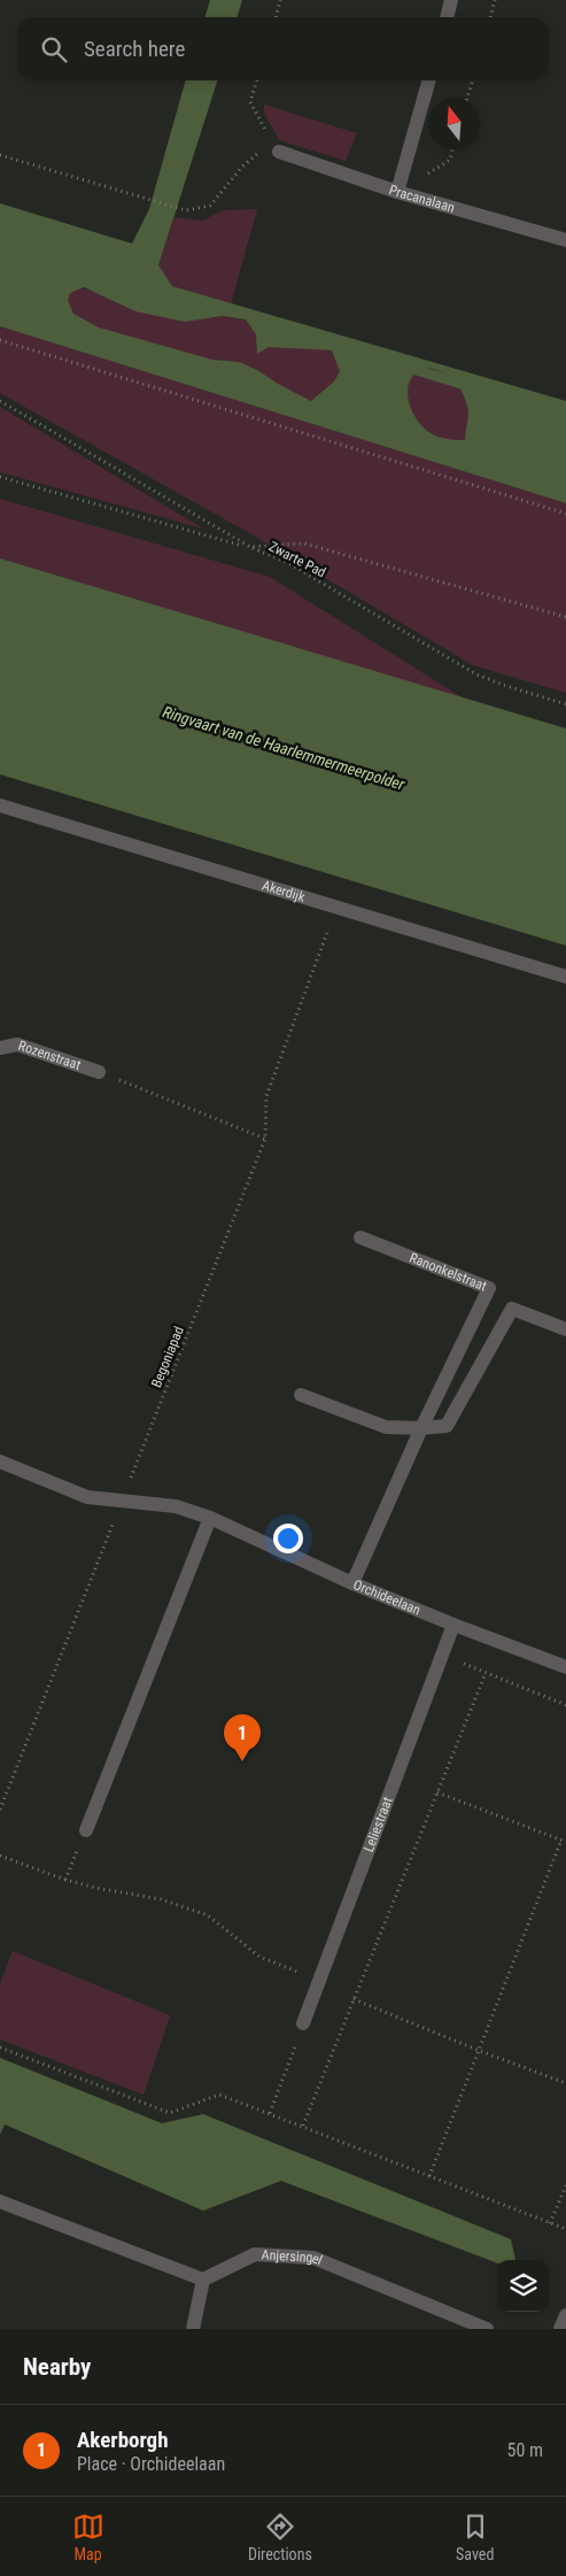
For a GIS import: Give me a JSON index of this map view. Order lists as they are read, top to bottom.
{
  "streets": {
    "street": [
      "Pracanalaan",
      "Akerdijk",
      "Rozenstraat",
      "Ranonkelstraat",
      "Orchideelaan",
      "Leliestraat",
      "Anjersingel"
    ],
    "path": ["Zwarte Pad", "Begoniapad"]
  },
  "crossings": [
    ["Akerdijk", "Begoniapad"],
    ["Ranonkelstraat", "Orchideelaan"],
    ["Begoniapad", "Orchideelaan"],
    ["Orchideelaan", "Leliestraat"]
  ],
  "water": ["Ringvaart van de Haarlemmermeerpolder"],
  "north": "top",
  "page": {
    "search": "Search here",
    "pins": "1",
    "heading": "Nearby",
    "list": [
      {
        "mark": "1",
        "name": "Akerborgh",
        "note": "Place · Orchideelaan",
        "value": "50 m"
      }
    ],
    "nav": ["Map", "Directions", "Saved"]
  }
}
